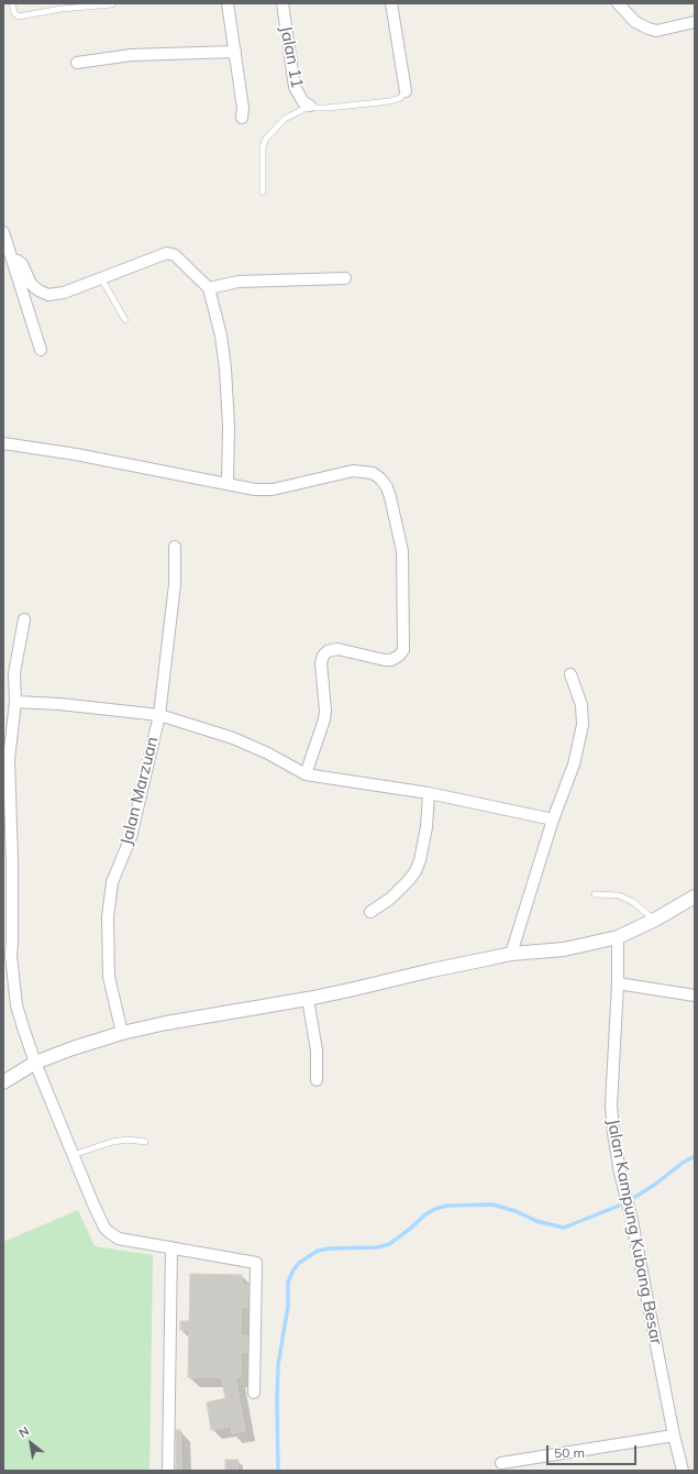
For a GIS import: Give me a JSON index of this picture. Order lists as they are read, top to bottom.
{
  "streets": {
    "street": ["Jalan 11", "Jalan Marzuan", "Jalan Kampung Kubang Besar"]
  },
  "scale_bar": "50 m",
  "north": "top left"
}
